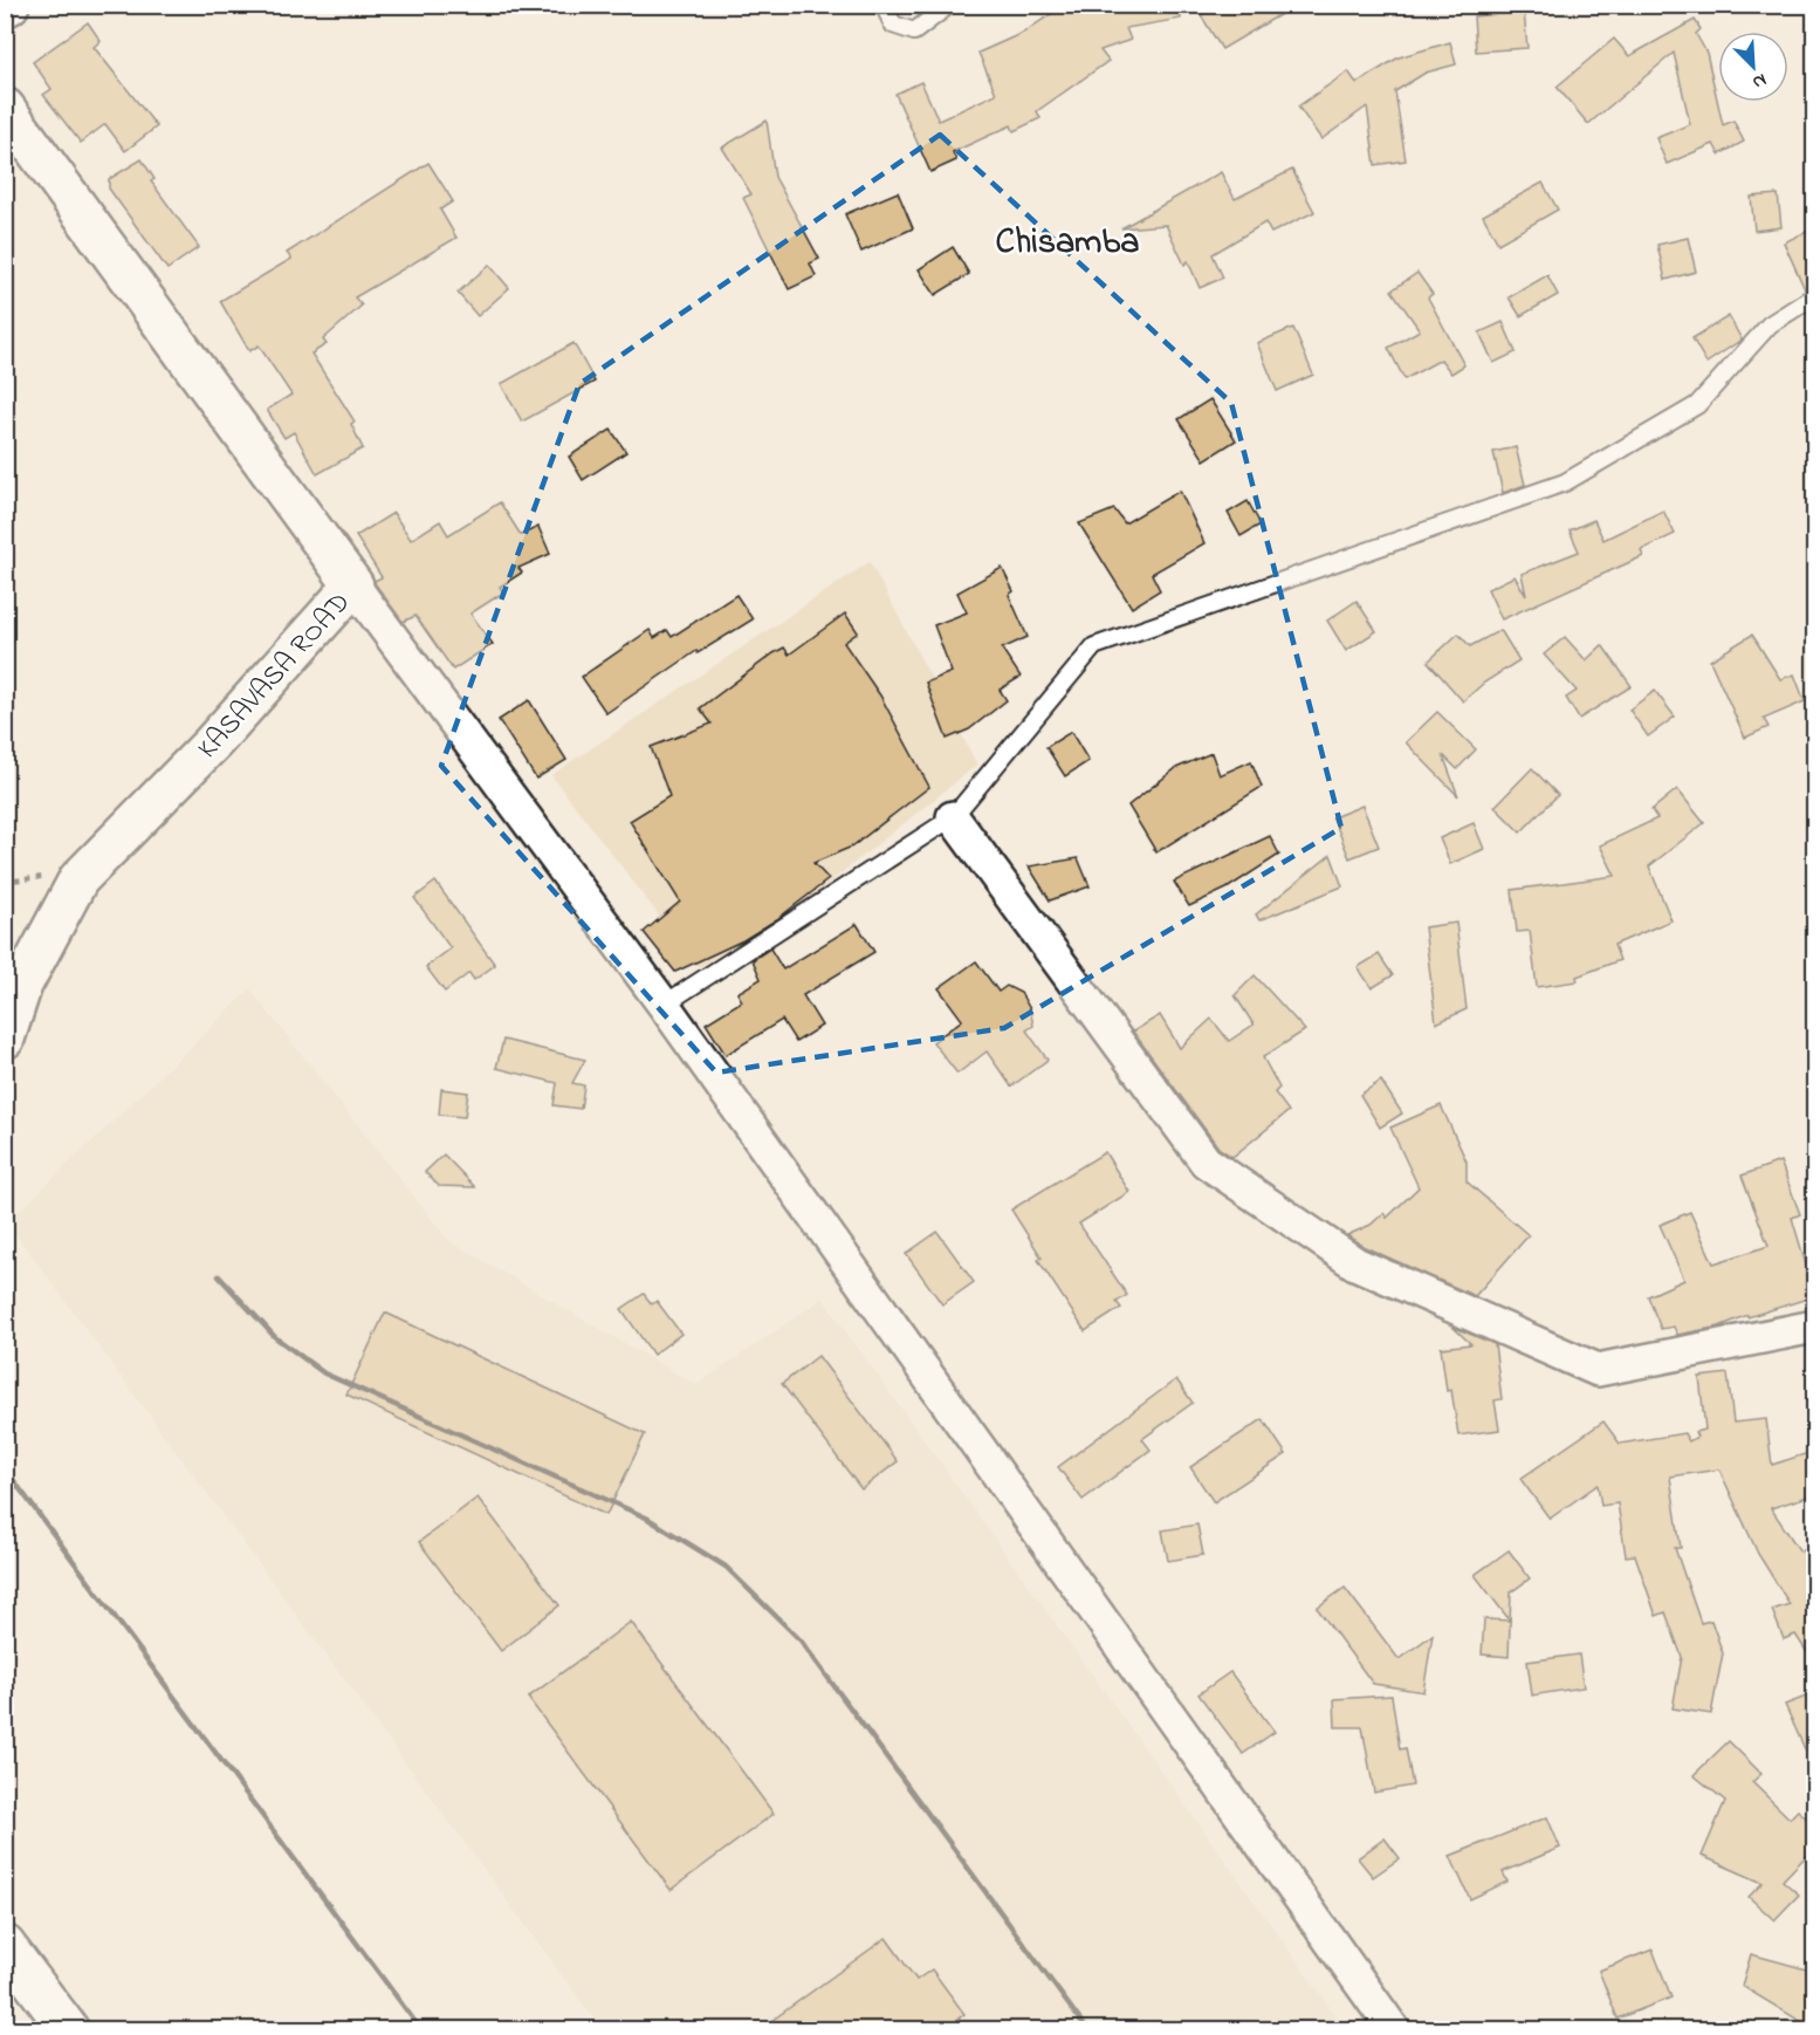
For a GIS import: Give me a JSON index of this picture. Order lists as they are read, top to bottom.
{
  "streets": {
    "street": ["KASAVASA ROAD"]
  },
  "districts": ["Chisamba"],
  "north": "bottom right"
}
